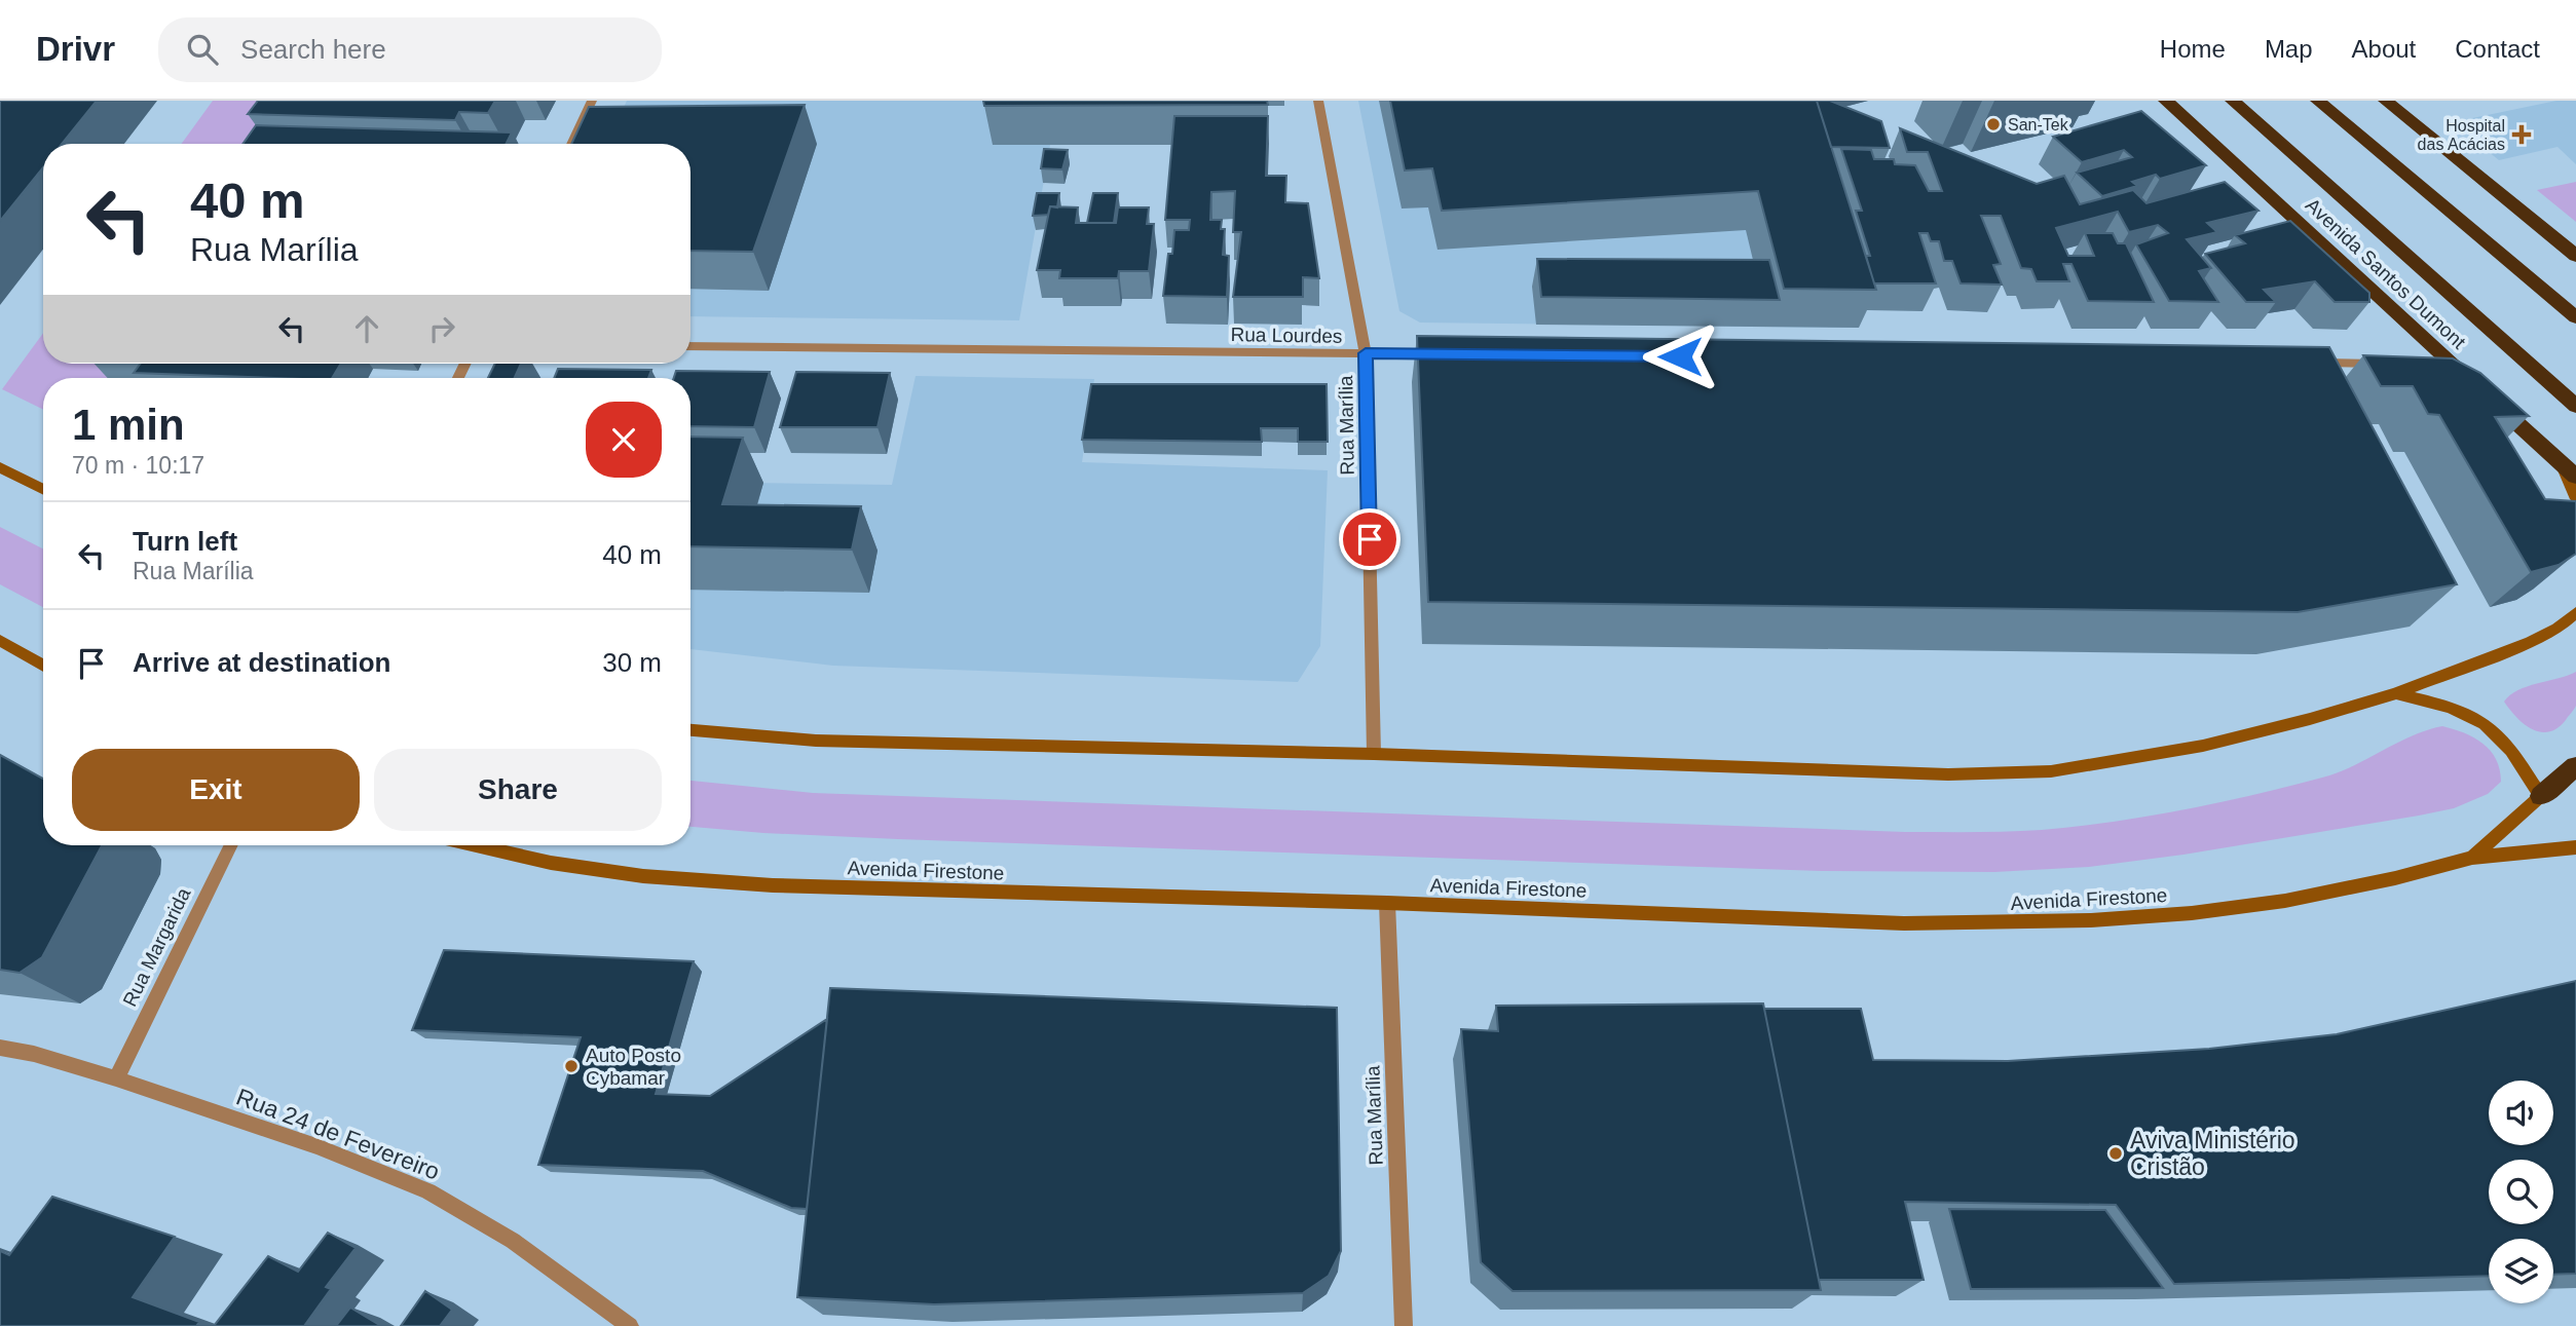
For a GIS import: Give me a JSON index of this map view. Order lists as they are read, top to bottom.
{
  "streets": {
    "highway": ["Avenida Santos Dumont"],
    "main road": ["Avenida Firestone"],
    "street": [
      "Rua Lourdes",
      "Rua Marília",
      "Rua Margarida",
      "Rua 24 de Fevereiro"
    ]
  },
  "crossings": [
    ["Rua Lourdes", "Rua Marília"],
    ["Rua Marília", "Avenida Firestone"],
    ["Rua Margarida", "Rua 24 de Fevereiro"]
  ],
  "places": {
    "other": ["San-Tek", "Auto Posto Cybamar", "Aviva Ministério Cristão"],
    "health": ["Hospital das Acácias"]
  },
  "page": {
    "header": "Drivr",
    "search": "Search here",
    "nav": [
      "Home",
      "Map",
      "About",
      "Contact"
    ],
    "turn": ["40 m", "Rua Marília"],
    "heading": ["1 min", "70 m · 10:17"],
    "list": [
      {
        "name": "Turn left",
        "note": "Rua Marília",
        "value": "40 m"
      },
      {
        "name": "Arrive at destination",
        "value": "30 m"
      }
    ],
    "buttons": ["Exit", "Share"]
  }
}
